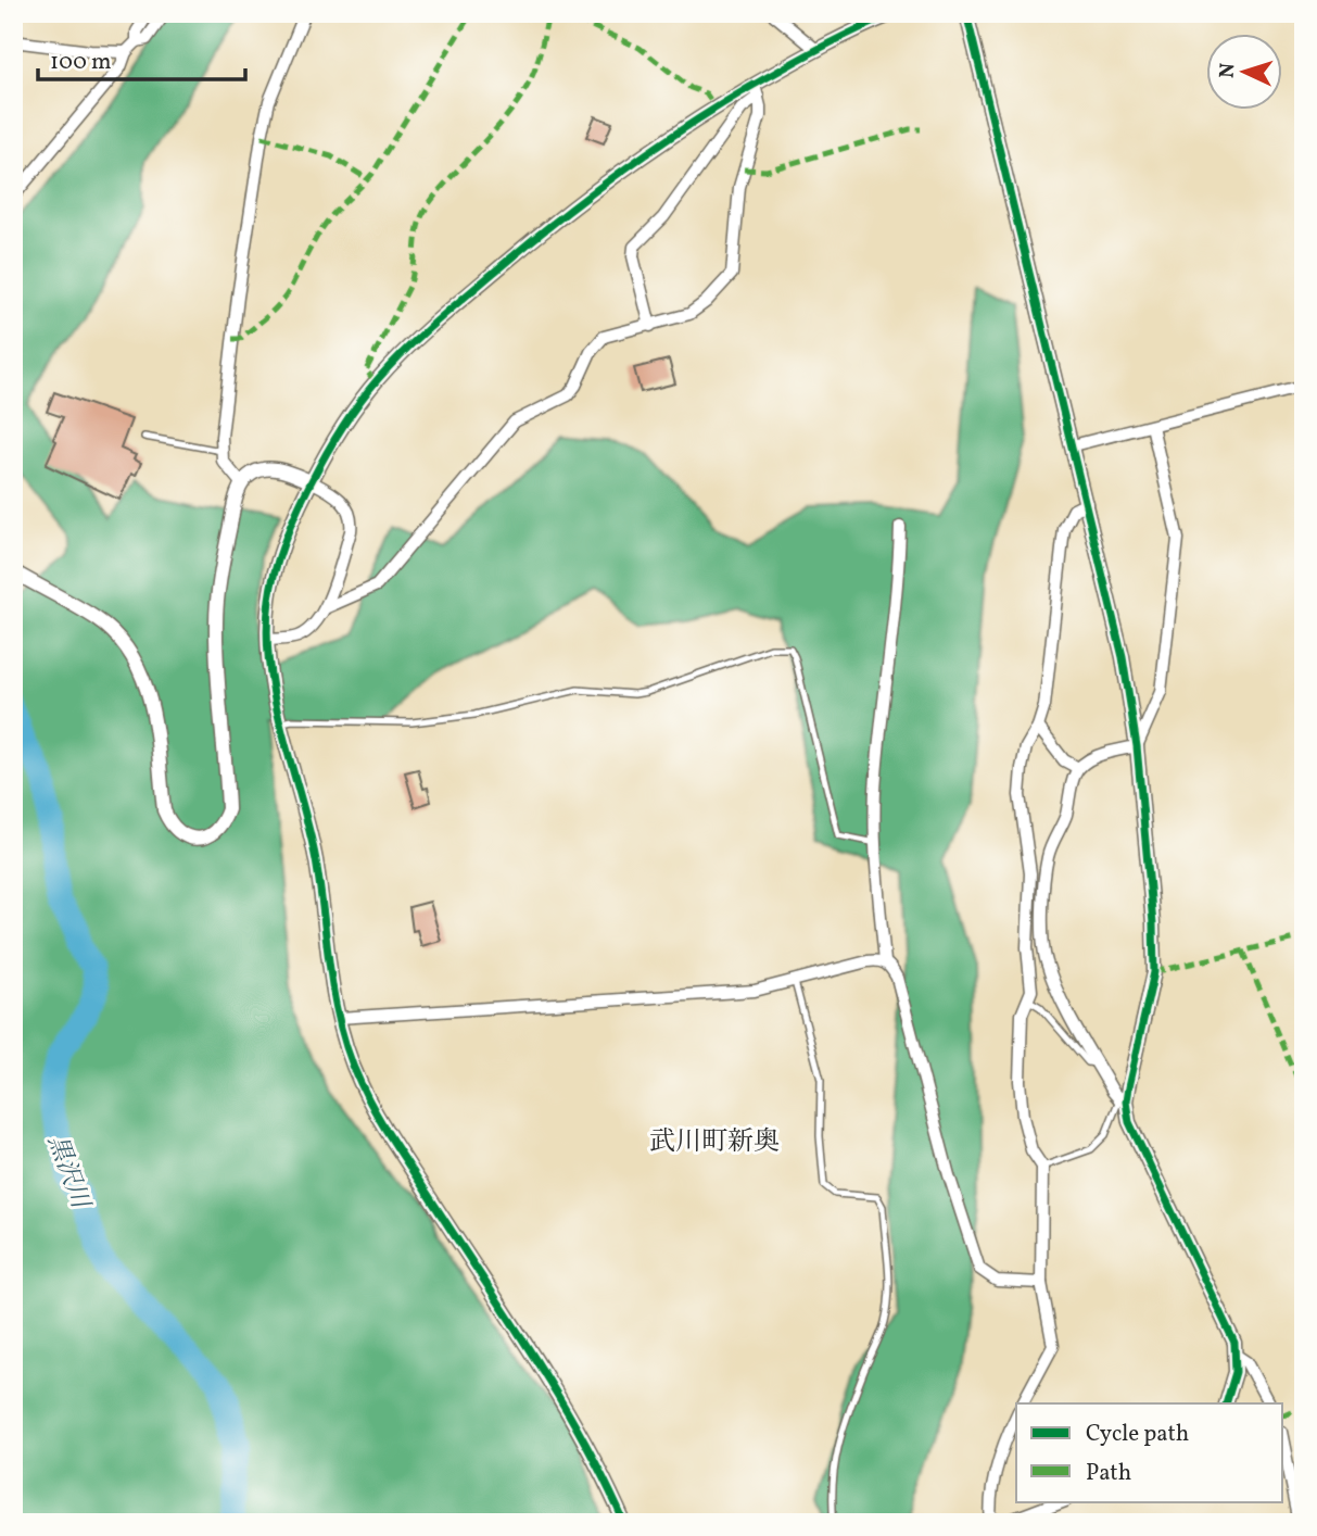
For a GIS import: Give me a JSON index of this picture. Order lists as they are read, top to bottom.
{
  "districts": ["武川町新奥"],
  "water": ["黒沢川"],
  "legend": ["Cycle path", "Path"],
  "scale_bar": "100 m",
  "north": "left"
}
